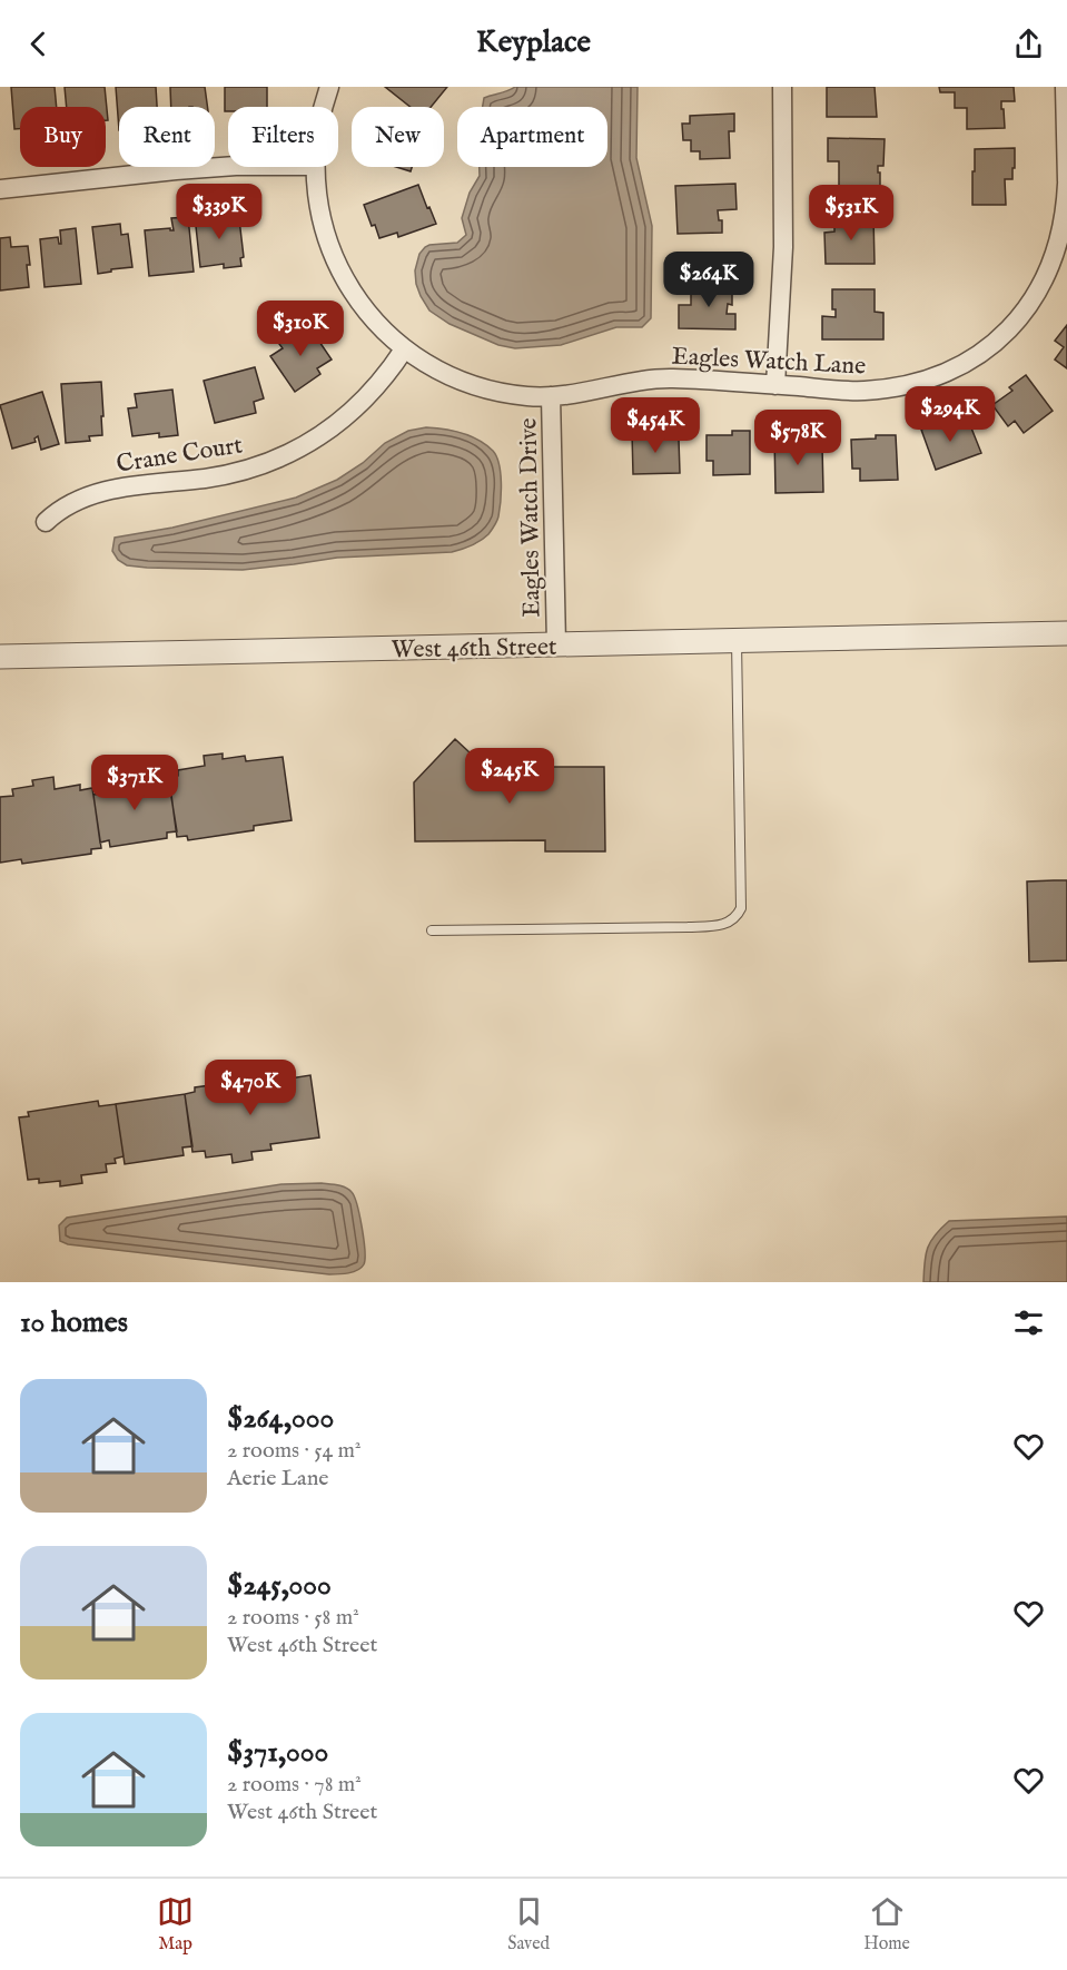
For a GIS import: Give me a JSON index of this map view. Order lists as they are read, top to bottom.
{
  "streets": {
    "street": [
      "Eagles Watch Lane",
      "Crane Court",
      "Eagles Watch Drive",
      "West 46th Street"
    ]
  },
  "crossings": [
    ["Eagles Watch Lane", "Eagles Watch Drive"],
    ["Crane Court", "Eagles Watch Drive"],
    ["Eagles Watch Drive", "West 46th Street"]
  ],
  "page": {
    "header": "Keyplace",
    "chip": [
      "Buy",
      "Rent",
      "Filters",
      "New",
      "Apartment"
    ],
    "price": [
      "$339K",
      "$531K",
      "$264K",
      "$310K",
      "$294K",
      "$454K",
      "$578K",
      "$245K",
      "$371K",
      "$470K"
    ],
    "heading": "10 homes",
    "list": [
      {
        "name": "$264,000",
        "note": "2 rooms · 54 m² · Aerie Lane"
      },
      {
        "name": "$245,000",
        "note": "2 rooms · 58 m² · West 46th Street"
      },
      {
        "name": "$371,000",
        "note": "2 rooms · 78 m² · West 46th Street"
      }
    ],
    "tabs": ["Map", "Saved", "Home"]
  }
}
